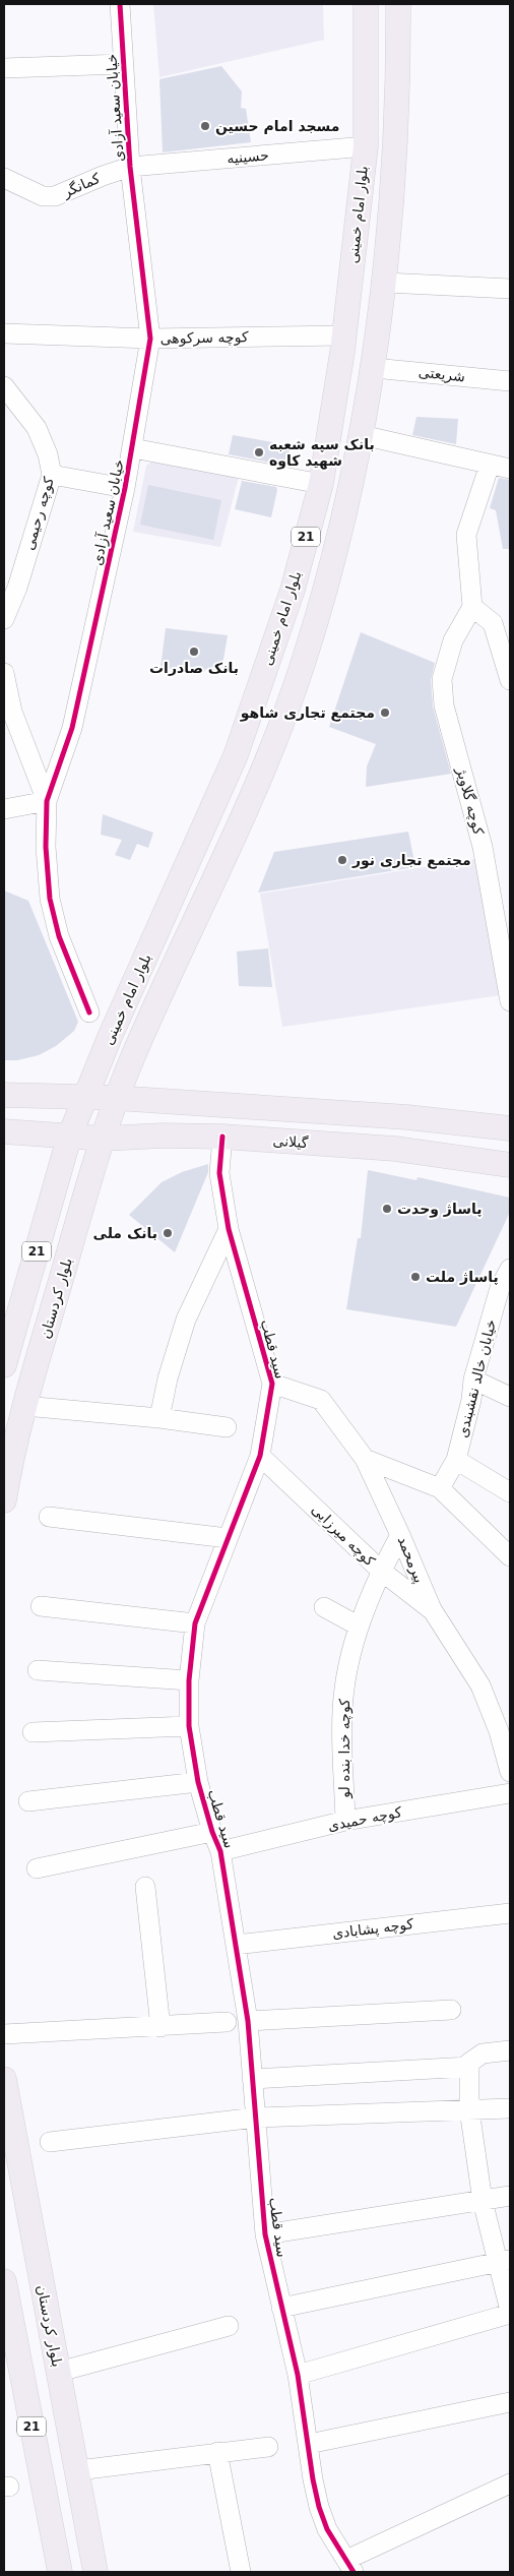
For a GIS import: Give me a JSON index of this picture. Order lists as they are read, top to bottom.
{
  "streets": {
    "main road": [
      "بلوار امام خمینی",
      "21",
      "گیلانی",
      "بلوار کردستان"
    ],
    "street": [
      "خیابان سعید آزادی",
      "حسینیه",
      "کمانگر",
      "کوچه سرکوهی",
      "شریعتی",
      "کوچه رحیمی",
      "کوچه گلاویژ",
      "سید قطب",
      "خیابان خالد نقشبندی",
      "کوچه میرزایی",
      "پیرمحمد",
      "کوچه خدا بنده لو",
      "کوچه حمیدی",
      "کوچه پشابادی"
    ]
  },
  "crossings": [
    ["خیابان سعید آزادی", "حسینیه"],
    ["خیابان سعید آزادی", "کمانگر"],
    ["خیابان سعید آزادی", "کوچه سرکوهی"],
    ["حسینیه", "کمانگر"],
    ["حسینیه", "بلوار امام خمینی"],
    ["بلوار امام خمینی", "کوچه سرکوهی"],
    ["بلوار امام خمینی", "شریعتی"],
    ["بلوار امام خمینی", "21"],
    ["بلوار امام خمینی", "گیلانی"],
    ["بلوار امام خمینی", "بلوار کردستان"],
    ["21", "گیلانی"],
    ["گیلانی", "بلوار کردستان"],
    ["گیلانی", "سید قطب"],
    ["سید قطب", "کوچه میرزایی"],
    ["سید قطب", "پیرمحمد"],
    ["سید قطب", "کوچه حمیدی"],
    ["سید قطب", "کوچه پشابادی"],
    ["کوچه میرزایی", "پیرمحمد"],
    ["کوچه میرزایی", "کوچه خدا بنده لو"],
    ["پیرمحمد", "کوچه خدا بنده لو"],
    ["کوچه خدا بنده لو", "کوچه حمیدی"]
  ],
  "places": [
    "مسجد امام حسین",
    "بانک سپه شعبه شهید کاوه",
    "بانک صادرات",
    "مجتمع تجاری شاهو",
    "مجتمع تجاری نور",
    "پاساژ وحدت",
    "بانک ملی",
    "پاساژ ملت"
  ]
}
